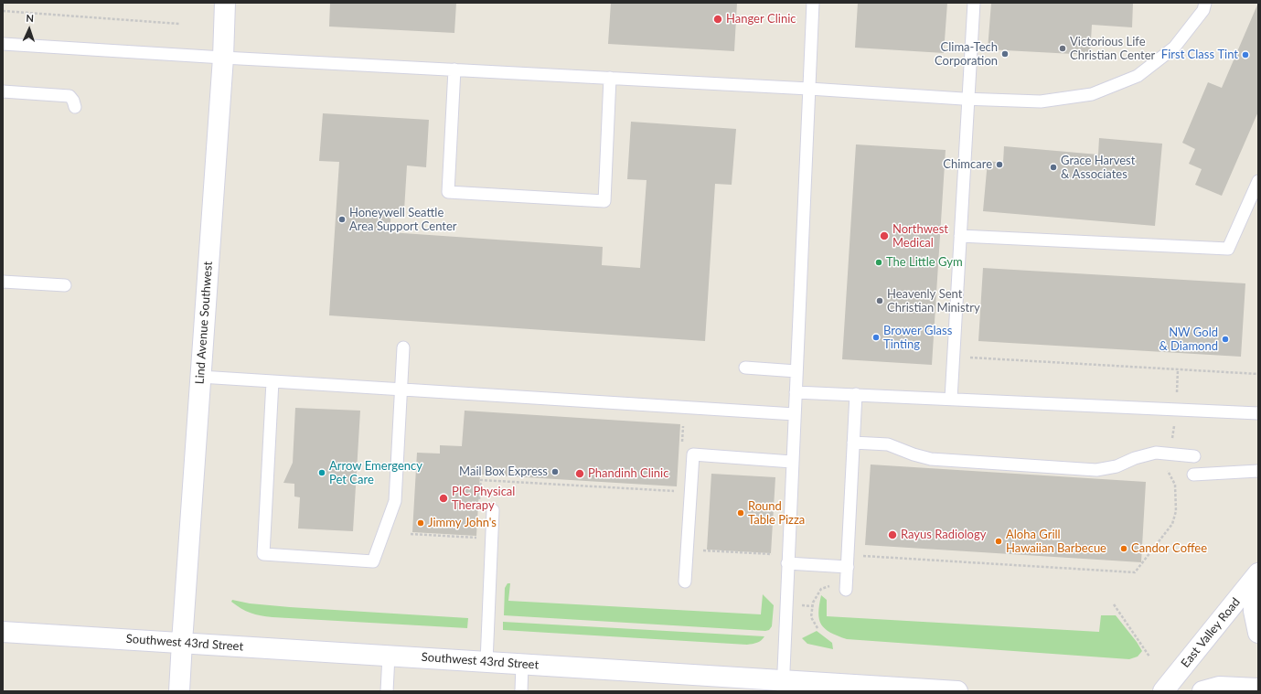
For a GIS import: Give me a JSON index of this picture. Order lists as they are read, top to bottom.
{
  "streets": {
    "main road": ["Lind Avenue Southwest", "East Valley Road", "Southwest 43rd Street"]
  },
  "crossings": [
    ["Lind Avenue Southwest", "Southwest 43rd Street"]
  ],
  "places": [
    "Hanger Clinic",
    "Victorious Life Christian Center",
    "Clima-Tech Corporation",
    "First Class Tint",
    "Chimcare",
    "Grace Harvest & Associates",
    "Honeywell Seattle Area Support Center",
    "Northwest Medical",
    "The Little Gym",
    "Heavenly Sent Christian Ministry",
    "Brower Glass Tinting",
    "NW Gold & Diamond",
    "Mail Box Express",
    "Arrow Emergency Pet Care",
    "Phandinh Clinic",
    "PIC Physical Therapy",
    "Round Table Pizza",
    "Jimmy John's",
    "Rayus Radiology",
    "Aloha Grill Hawaiian Barbecue",
    "Candor Coffee"
  ],
  "north": "top"
}
